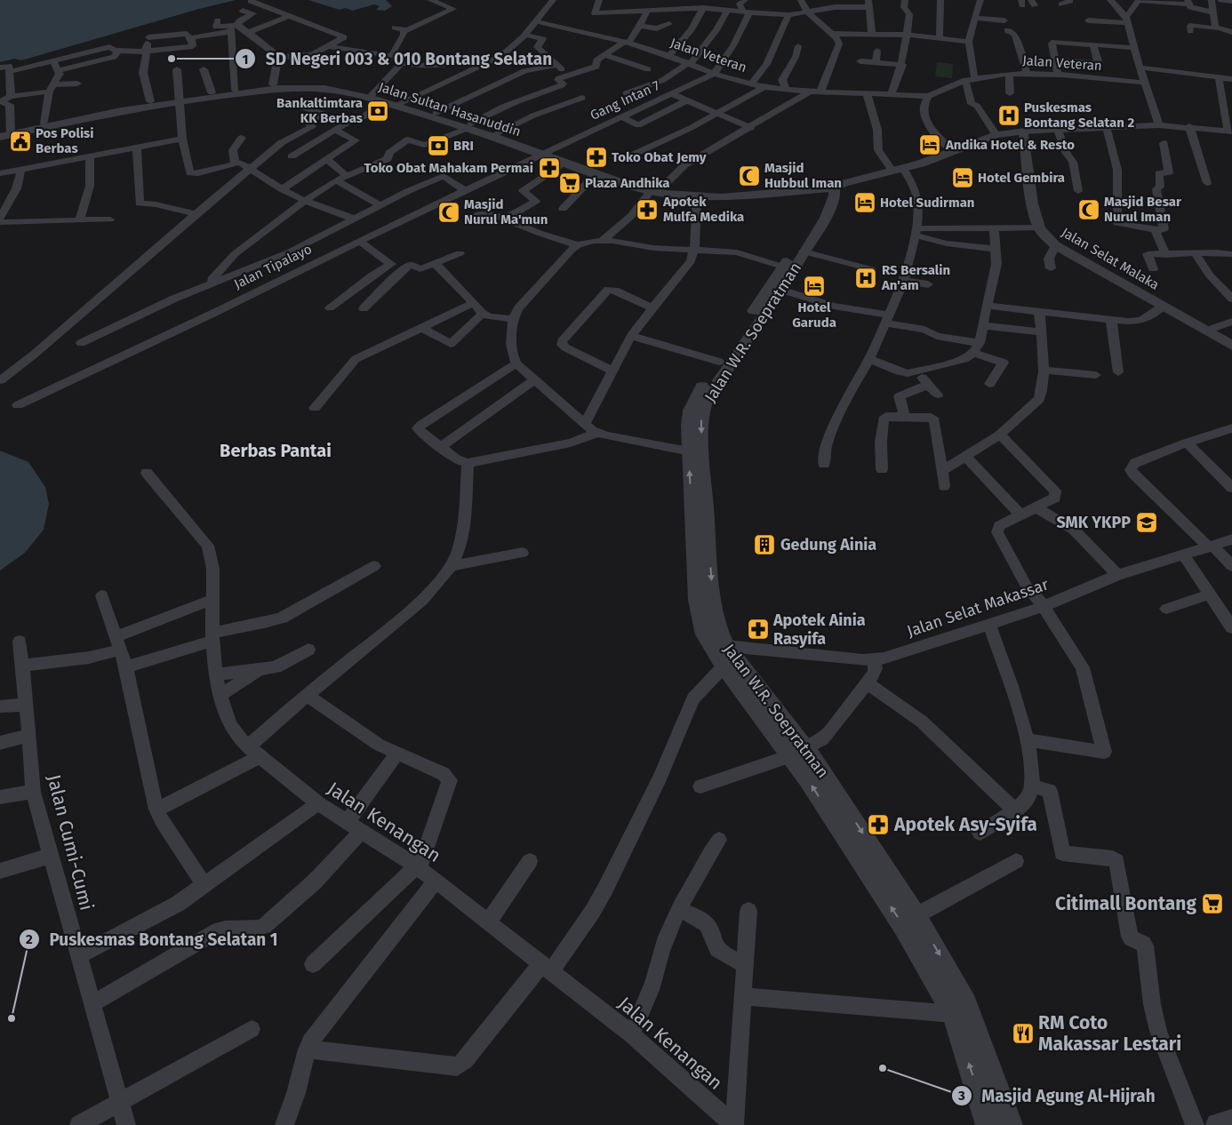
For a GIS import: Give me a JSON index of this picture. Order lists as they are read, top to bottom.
{
  "streets": {
    "street": [
      "Jalan Veteran",
      "Gang Intan 7",
      "Jalan Sultan Hasanuddin",
      "Jalan Selat Malaka",
      "Jalan Tipalayo",
      "Jalan W.R. Soepratman",
      "Jalan Selat Makassar",
      "Jalan Kenangan",
      "Jalan Cumi-Cumi"
    ]
  },
  "crossings": [
    ["Jalan Veteran", "Gang Intan 7"],
    ["Gang Intan 7", "Jalan Sultan Hasanuddin"],
    ["Gang Intan 7", "Jalan Tipalayo"],
    ["Jalan Sultan Hasanuddin", "Jalan Tipalayo"],
    ["Jalan Sultan Hasanuddin", "Jalan W.R. Soepratman"],
    ["Jalan W.R. Soepratman", "Jalan Selat Makassar"]
  ],
  "districts": ["Berbas Pantai"],
  "places": {
    "other": ["SD Negeri 003 & 010 Bontang Selatan", "Puskesmas Bontang Selatan 1", "Masjid Agung Al-Hijrah"],
    "bank": ["Bankaltimtara KK Berbas", "BRI"],
    "hospital": ["Puskesmas Bontang Selatan 2", "RS Bersalin An'am"],
    "public building": ["Pos Polisi Berbas"],
    "hotel": [
      "Andika Hotel & Resto",
      "Hotel Gembira",
      "Hotel Sudirman",
      "Hotel Garuda"
    ],
    "pharmacy": [
      "Toko Obat Jemy",
      "Toko Obat Mahakam Permai",
      "Apotek Mulfa Medika",
      "Apotek Ainia Rasyifa",
      "Apotek Asy-Syifa"
    ],
    "mosque": ["Masjid Hubbul Iman", "Masjid Besar Nurul Iman", "Masjid Nurul Ma'mun"],
    "supermarket": ["Plaza Andhika", "Citimall Bontang"],
    "school or university": ["SMK YKPP"],
    "building": ["Gedung Ainia"],
    "restaurant": ["RM Coto Makassar Lestari"]
  }
}
